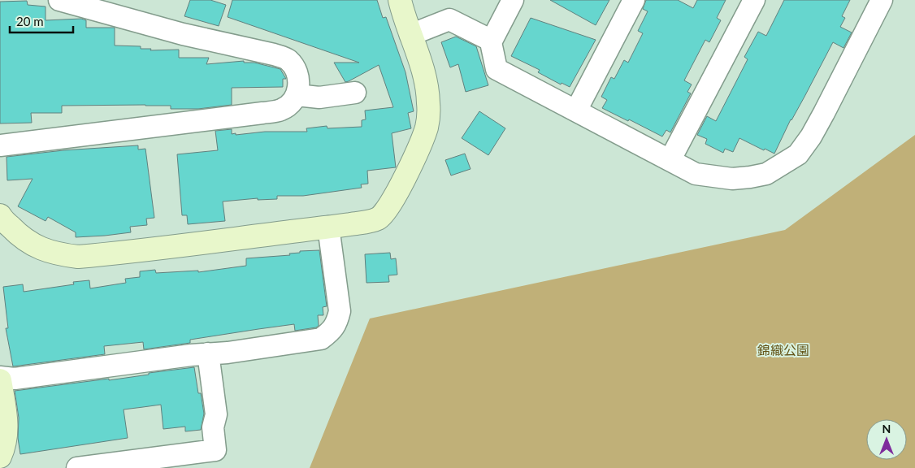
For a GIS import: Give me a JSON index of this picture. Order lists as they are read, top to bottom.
{
  "parks": ["錦織公園"],
  "scale_bar": "20 m",
  "north": "top"
}
